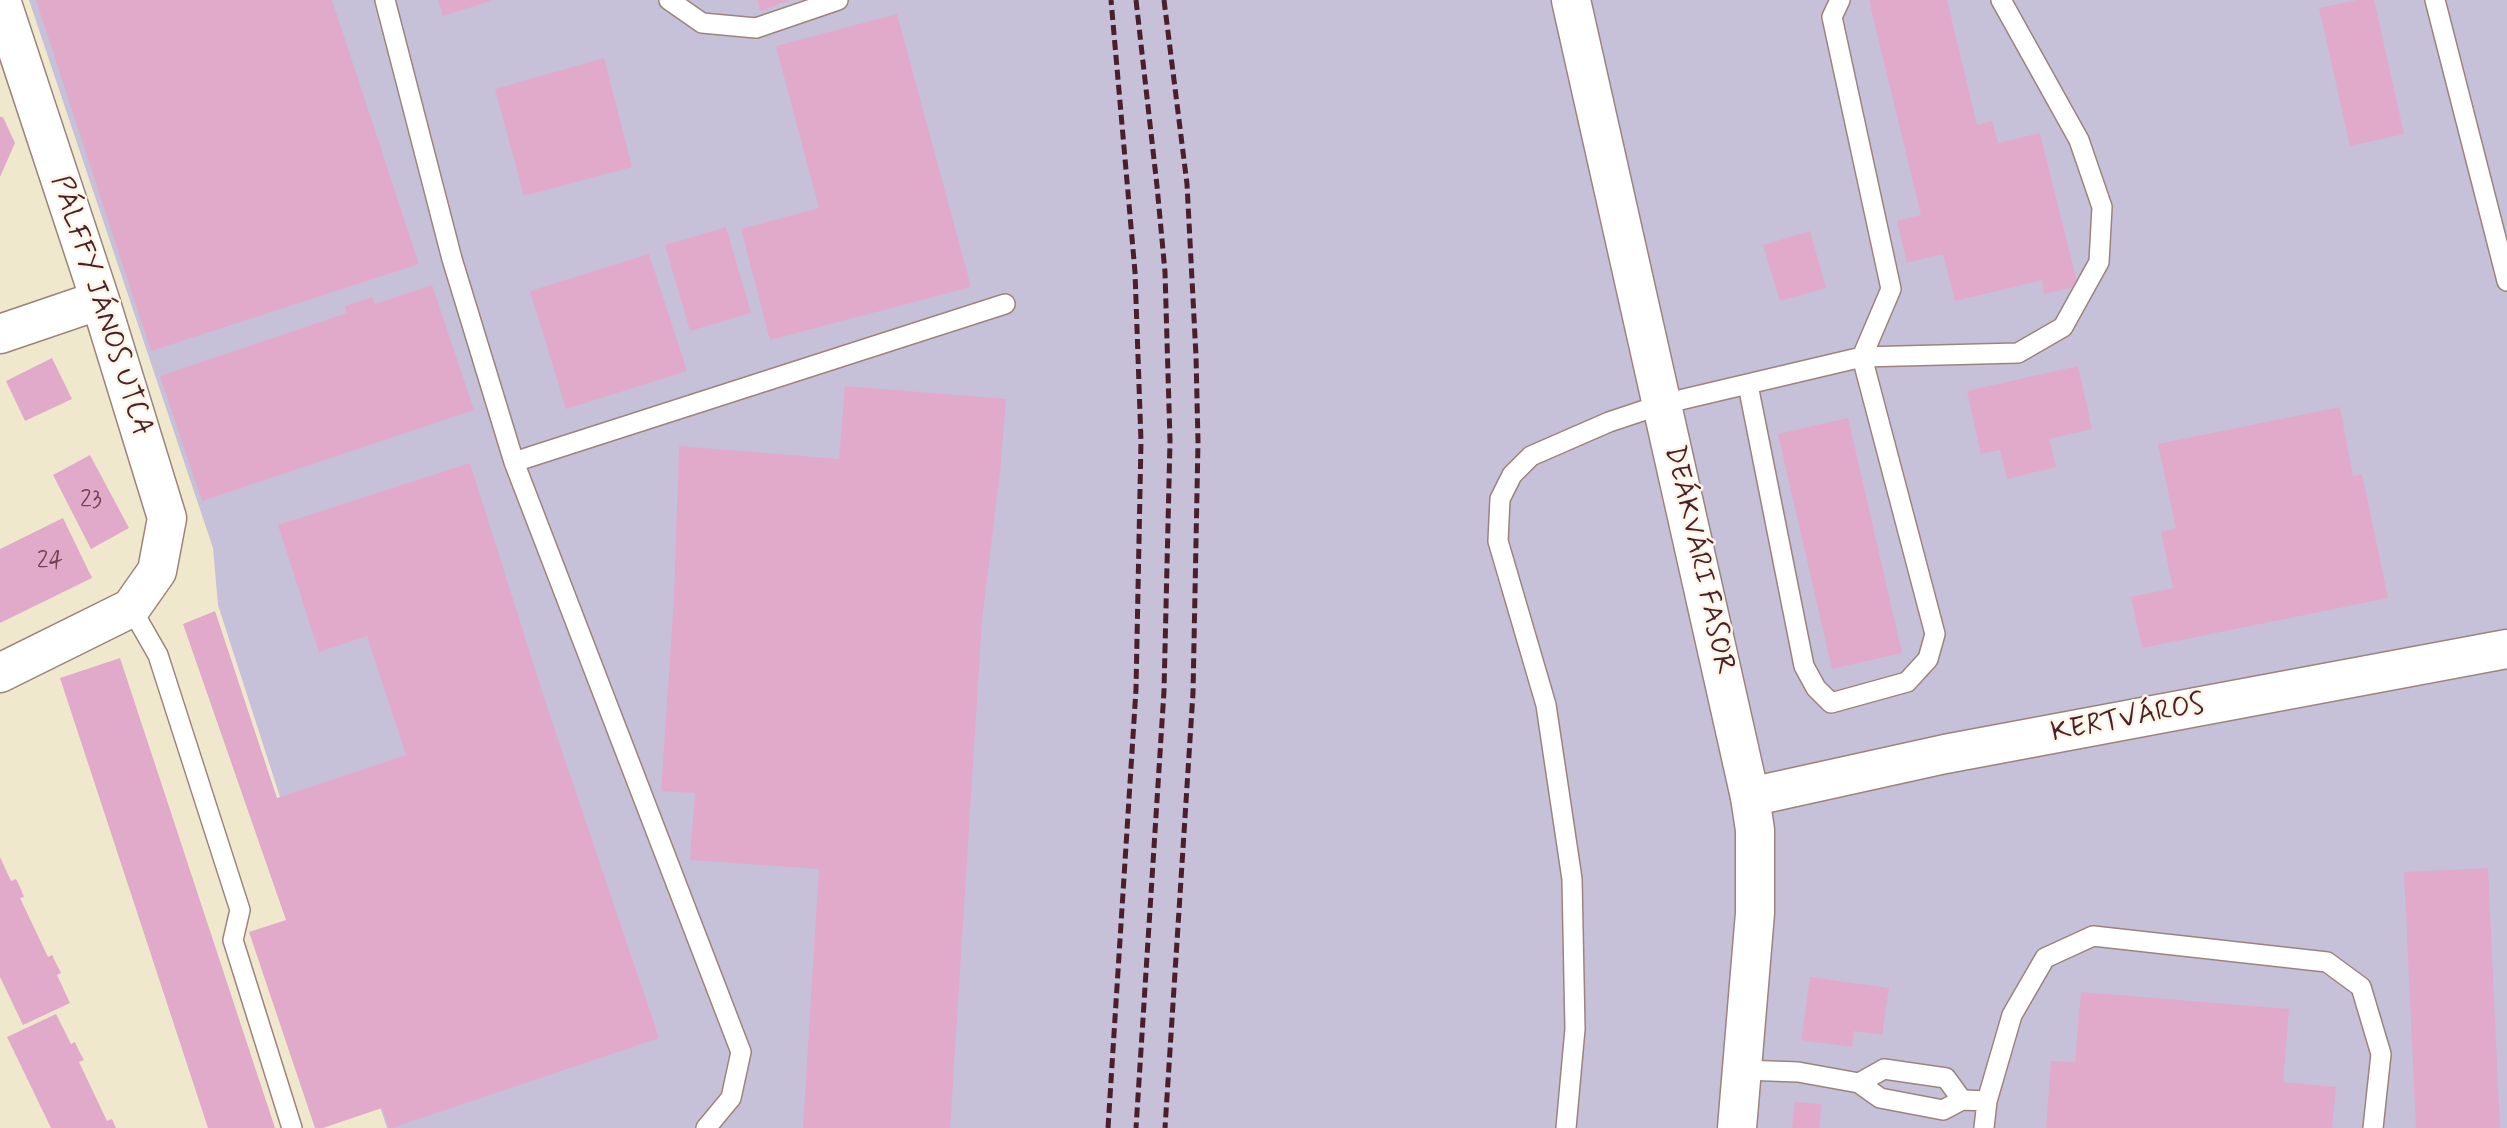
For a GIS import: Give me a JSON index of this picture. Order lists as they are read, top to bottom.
{
  "streets": {
    "street": ["PÁLFFY JÁNOS UTCA", "DEÁKVÁRI FASOR", "KERTVÁROS"]
  },
  "crossings": [
    ["DEÁKVÁRI FASOR", "KERTVÁROS"]
  ],
  "house_numbers": ["23", "24"]
}
